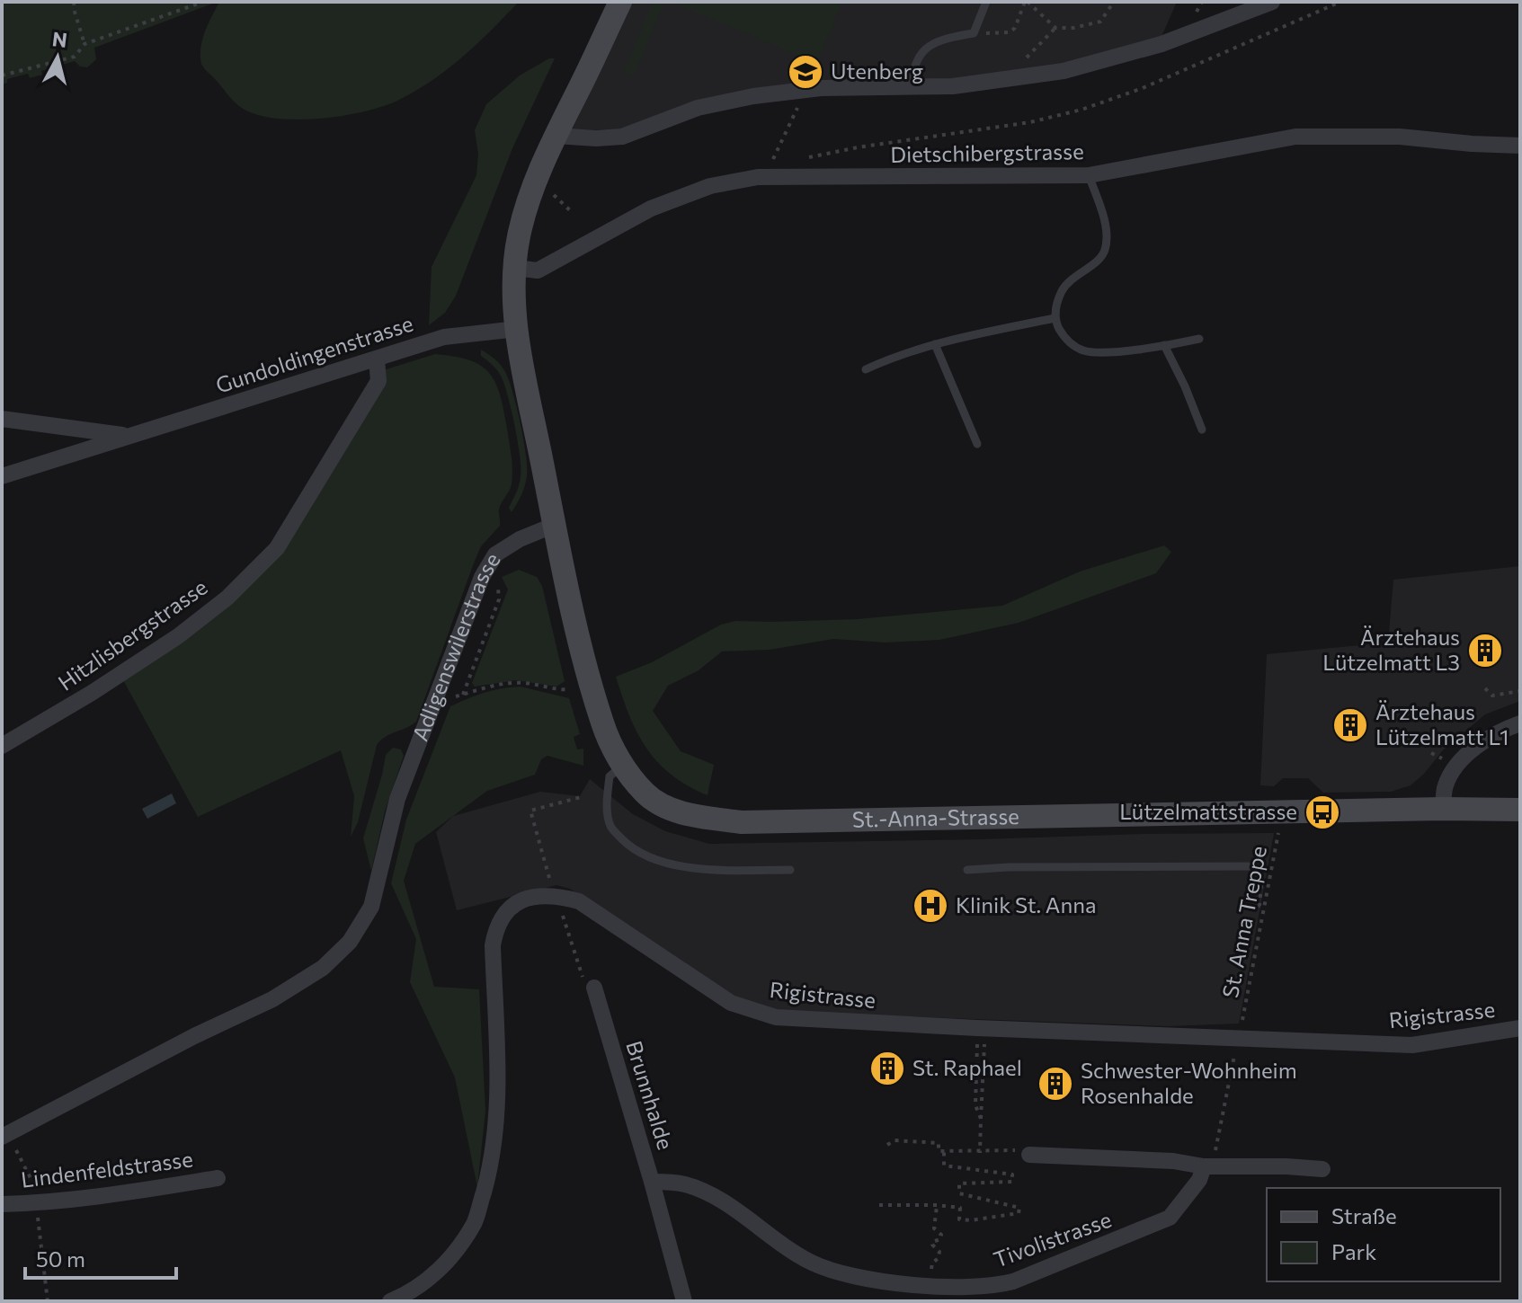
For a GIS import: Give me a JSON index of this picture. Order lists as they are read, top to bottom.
{
  "streets": {
    "main road": ["St.-Anna-Strasse"],
    "street": [
      "Dietschibergstrasse",
      "Gundoldingenstrasse",
      "Hitzlisbergstrasse",
      "Adligenswilerstrasse",
      "Rigistrasse",
      "Brunnhalde",
      "Lindenfeldstrasse",
      "Tivolistrasse"
    ],
    "path": ["St. Anna Treppe"]
  },
  "crossings": [
    ["Gundoldingenstrasse", "Hitzlisbergstrasse"],
    ["Adligenswilerstrasse", "St.-Anna-Strasse"],
    ["Brunnhalde", "Tivolistrasse"]
  ],
  "places": {
    "school or university": ["Utenberg"],
    "building": [
      "Ärztehaus Lützelmatt L3",
      "Ärztehaus Lützelmatt L1",
      "St. Raphael",
      "Schwester-Wohnheim Rosenhalde"
    ],
    "bus stop": ["Lützelmattstrasse"],
    "hospital": ["Klinik St. Anna"]
  },
  "legend": ["Straße", "Park"],
  "scale_bar": "50 m",
  "north": "top"
}
